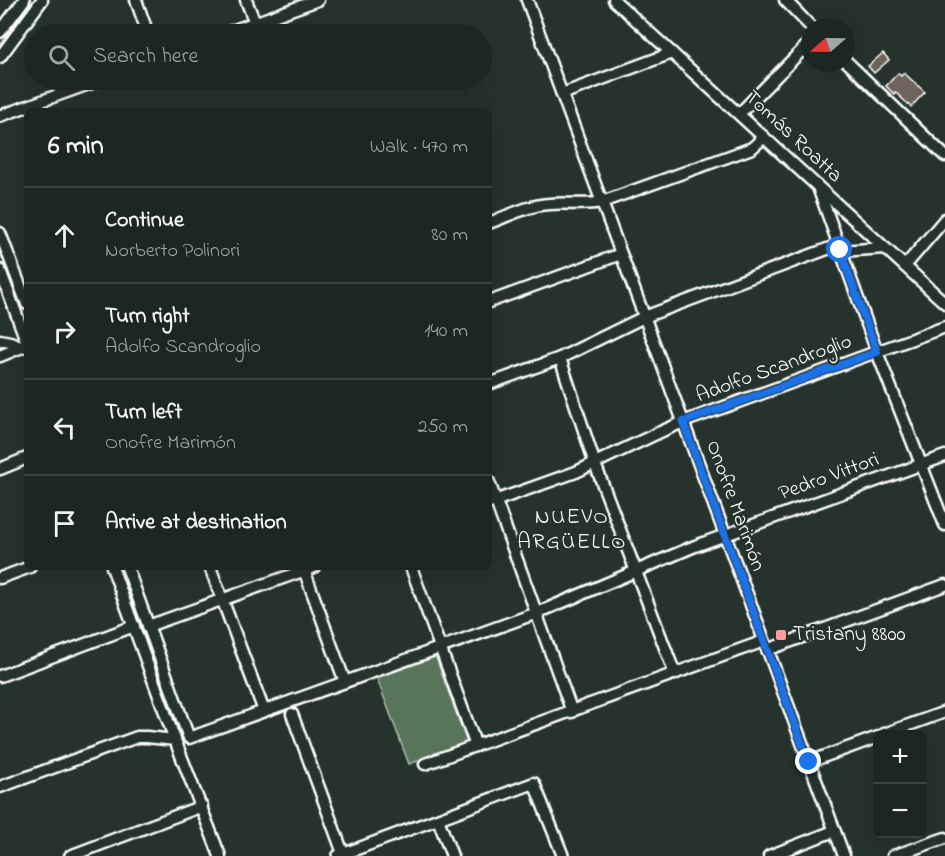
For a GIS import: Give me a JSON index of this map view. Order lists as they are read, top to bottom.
{
  "streets": {
    "street": [
      "Tomás Roatta",
      "Adolfo Scandroglio",
      "Pedro Vittori",
      "Onofre Marimón"
    ]
  },
  "crossings": [
    ["Adolfo Scandroglio", "Onofre Marimón"],
    ["Pedro Vittori", "Onofre Marimón"]
  ],
  "districts": ["NUEVO ARGÜELLO"],
  "places": {
    "transit": ["Tristany 8800"]
  },
  "north": "left",
  "page": {
    "search": "Search here",
    "heading": ["6 min", "Walk · 470 m"],
    "list": [
      ["Continue", "Norberto Polinori", "80 m"],
      ["Turn right", "Adolfo Scandroglio", "140 m"],
      ["Turn left", "Onofre Marimón", "250 m"],
      "Arrive at destination"
    ],
    "map_buttons": ["+", "−"]
  }
}
